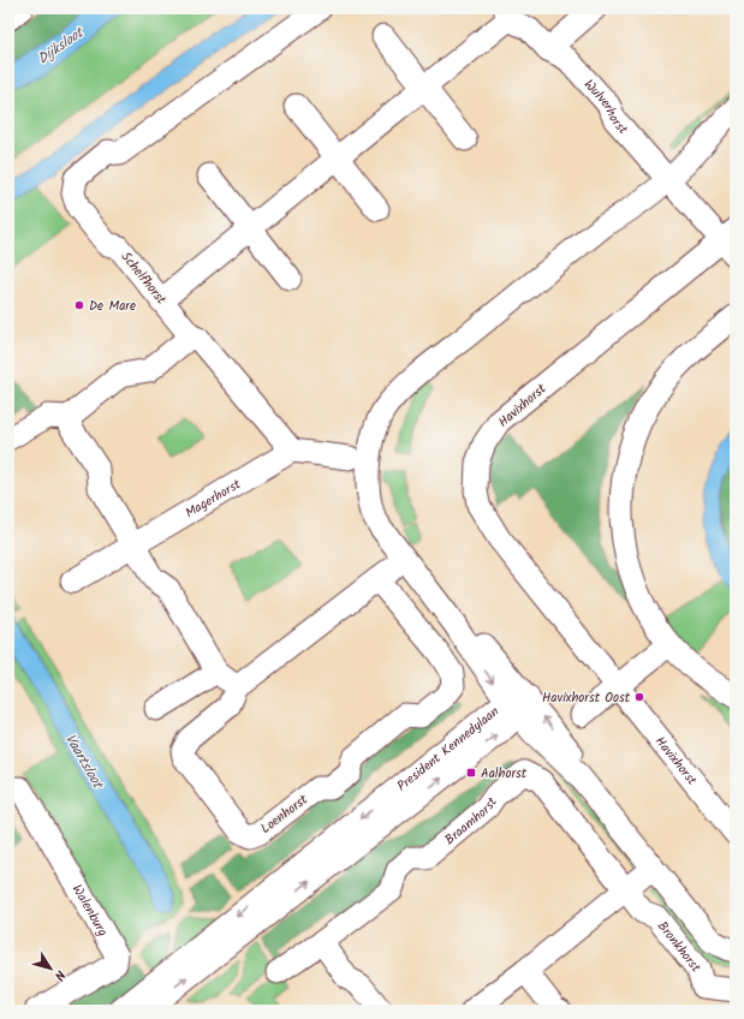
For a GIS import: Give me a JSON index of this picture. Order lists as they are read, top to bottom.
{
  "streets": {
    "street": [
      "Wulverhorst",
      "Schelfhorst",
      "Havixhorst",
      "Magerhorst",
      "President Kennedylaan",
      "Loenhorst",
      "Braamhorst",
      "Walenburg",
      "Bronkhorst"
    ]
  },
  "crossings": [
    ["Wulverhorst", "Havixhorst"],
    ["Schelfhorst", "Magerhorst"],
    ["Braamhorst", "Bronkhorst"]
  ],
  "water": ["Dijksloot", "Vaartsloot"],
  "places": {
    "other": ["De Mare", "Havixhorst Oost"],
    "transit": ["Aalhorst"]
  },
  "north": "bottom right"
}
